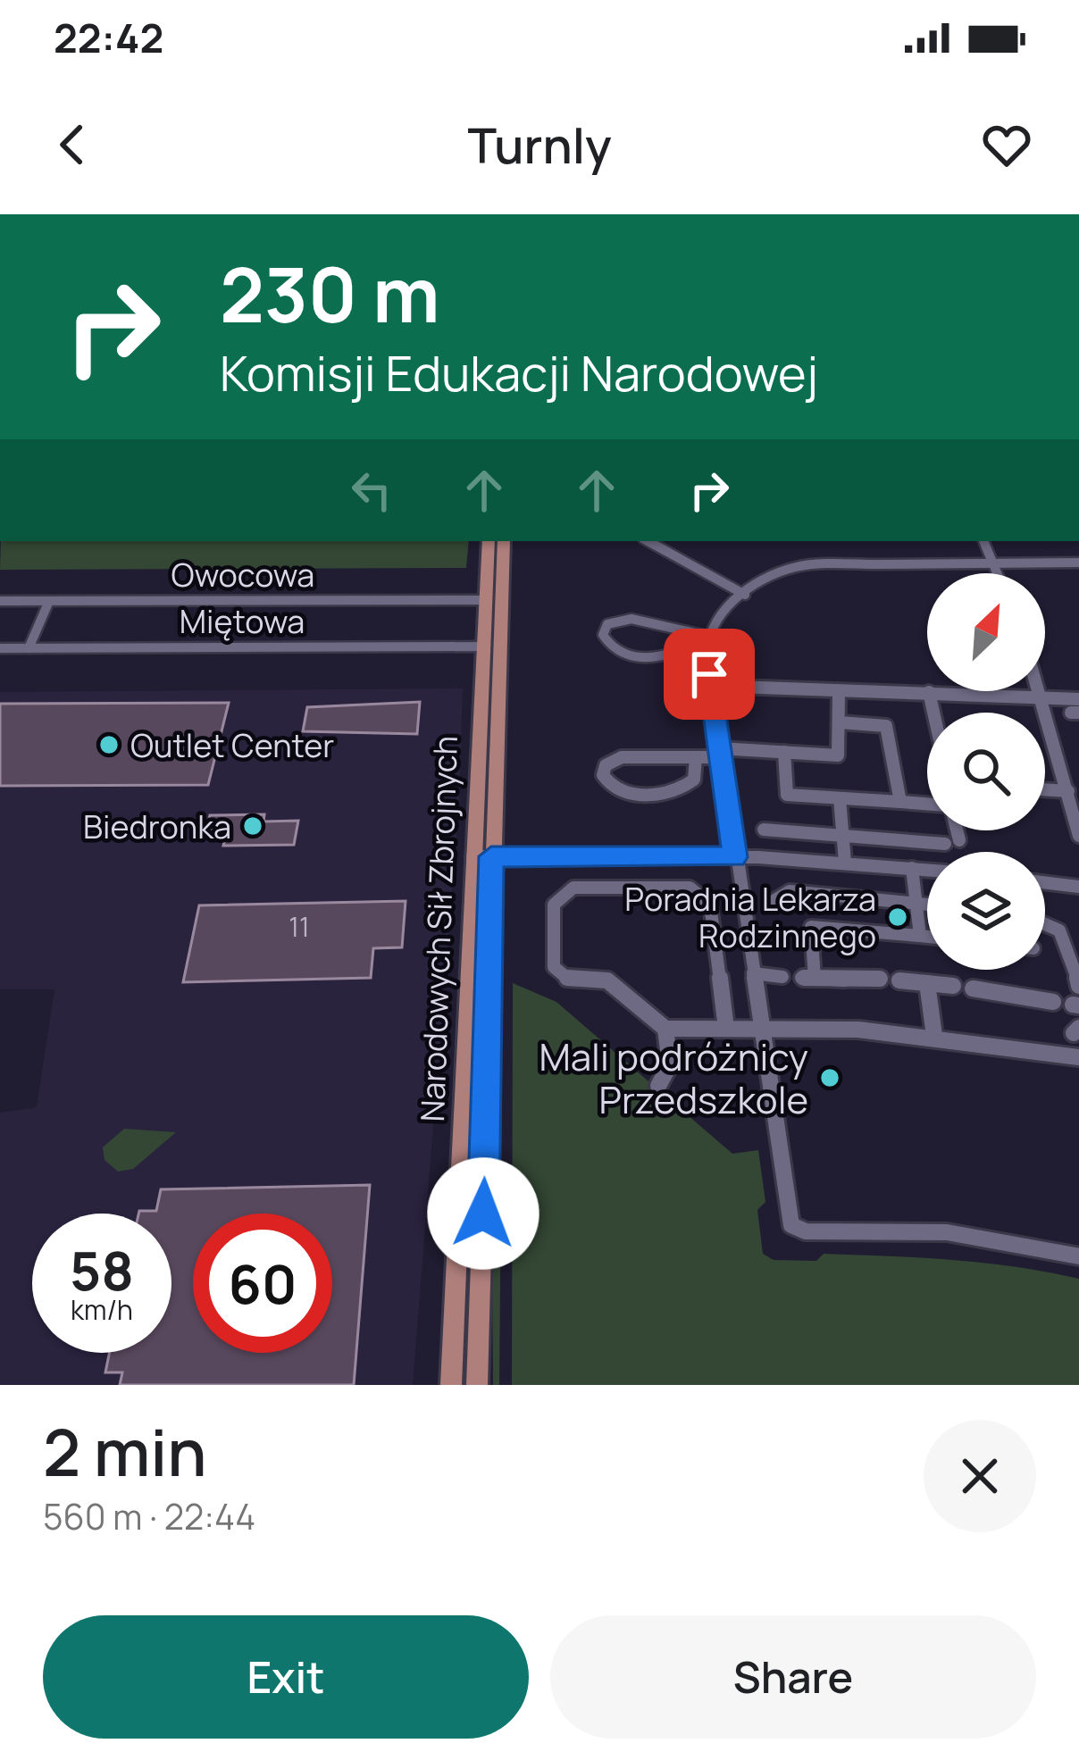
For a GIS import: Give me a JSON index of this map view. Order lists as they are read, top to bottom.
{
  "streets": {
    "main road": ["Narodowych Sił Zbrojnych"],
    "street": ["Owocowa", "Miętowa"]
  },
  "crossings": [
    ["Owocowa", "Narodowych Sił Zbrojnych"],
    ["Miętowa", "Narodowych Sił Zbrojnych"]
  ],
  "places": [
    "Outlet Center",
    "Biedronka",
    "Poradnia Lekarza Rodzinnego",
    "Mali podróżnicy Przedszkole"
  ],
  "house_numbers": ["11"],
  "north": "top right",
  "page": {
    "status": "22:42",
    "header": "Turnly",
    "turn": ["230 m", "Komisji Edukacji Narodowej"],
    "speed": "58 km/h",
    "limit": "60",
    "heading": ["2 min", "560 m · 22:44"],
    "buttons": ["Exit", "Share"]
  }
}
